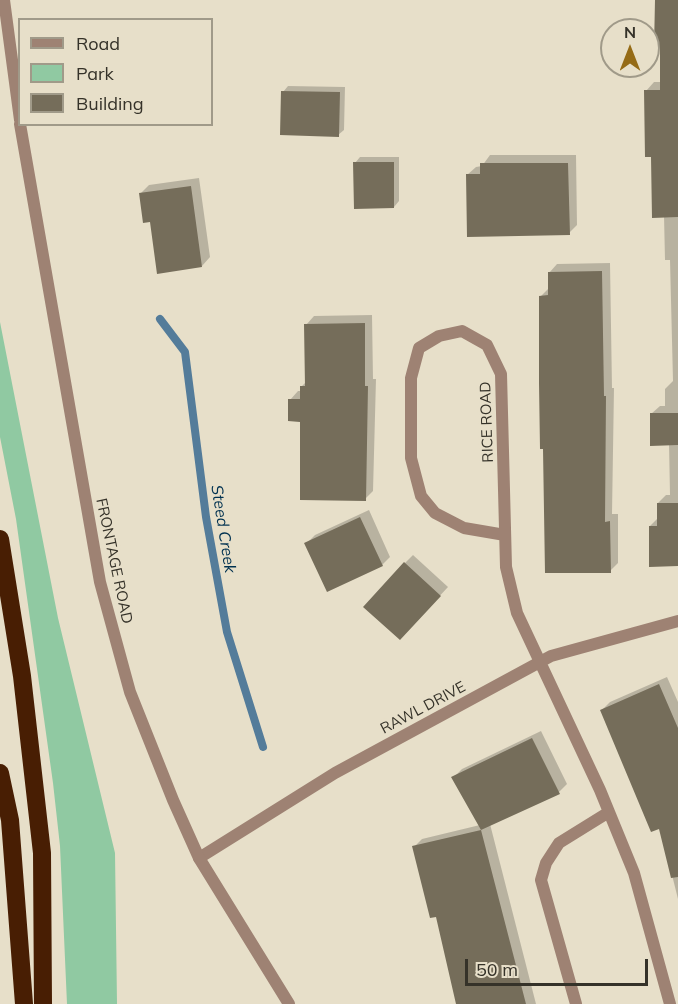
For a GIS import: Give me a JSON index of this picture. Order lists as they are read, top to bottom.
{
  "streets": {
    "street": ["RICE ROAD", "FRONTAGE ROAD", "RAWL DRIVE"]
  },
  "crossings": [
    ["RICE ROAD", "RAWL DRIVE"],
    ["FRONTAGE ROAD", "RAWL DRIVE"]
  ],
  "water": ["Steed Creek"],
  "legend": ["Road", "Park", "Building"],
  "scale_bar": "50 m",
  "north": "top"
}
